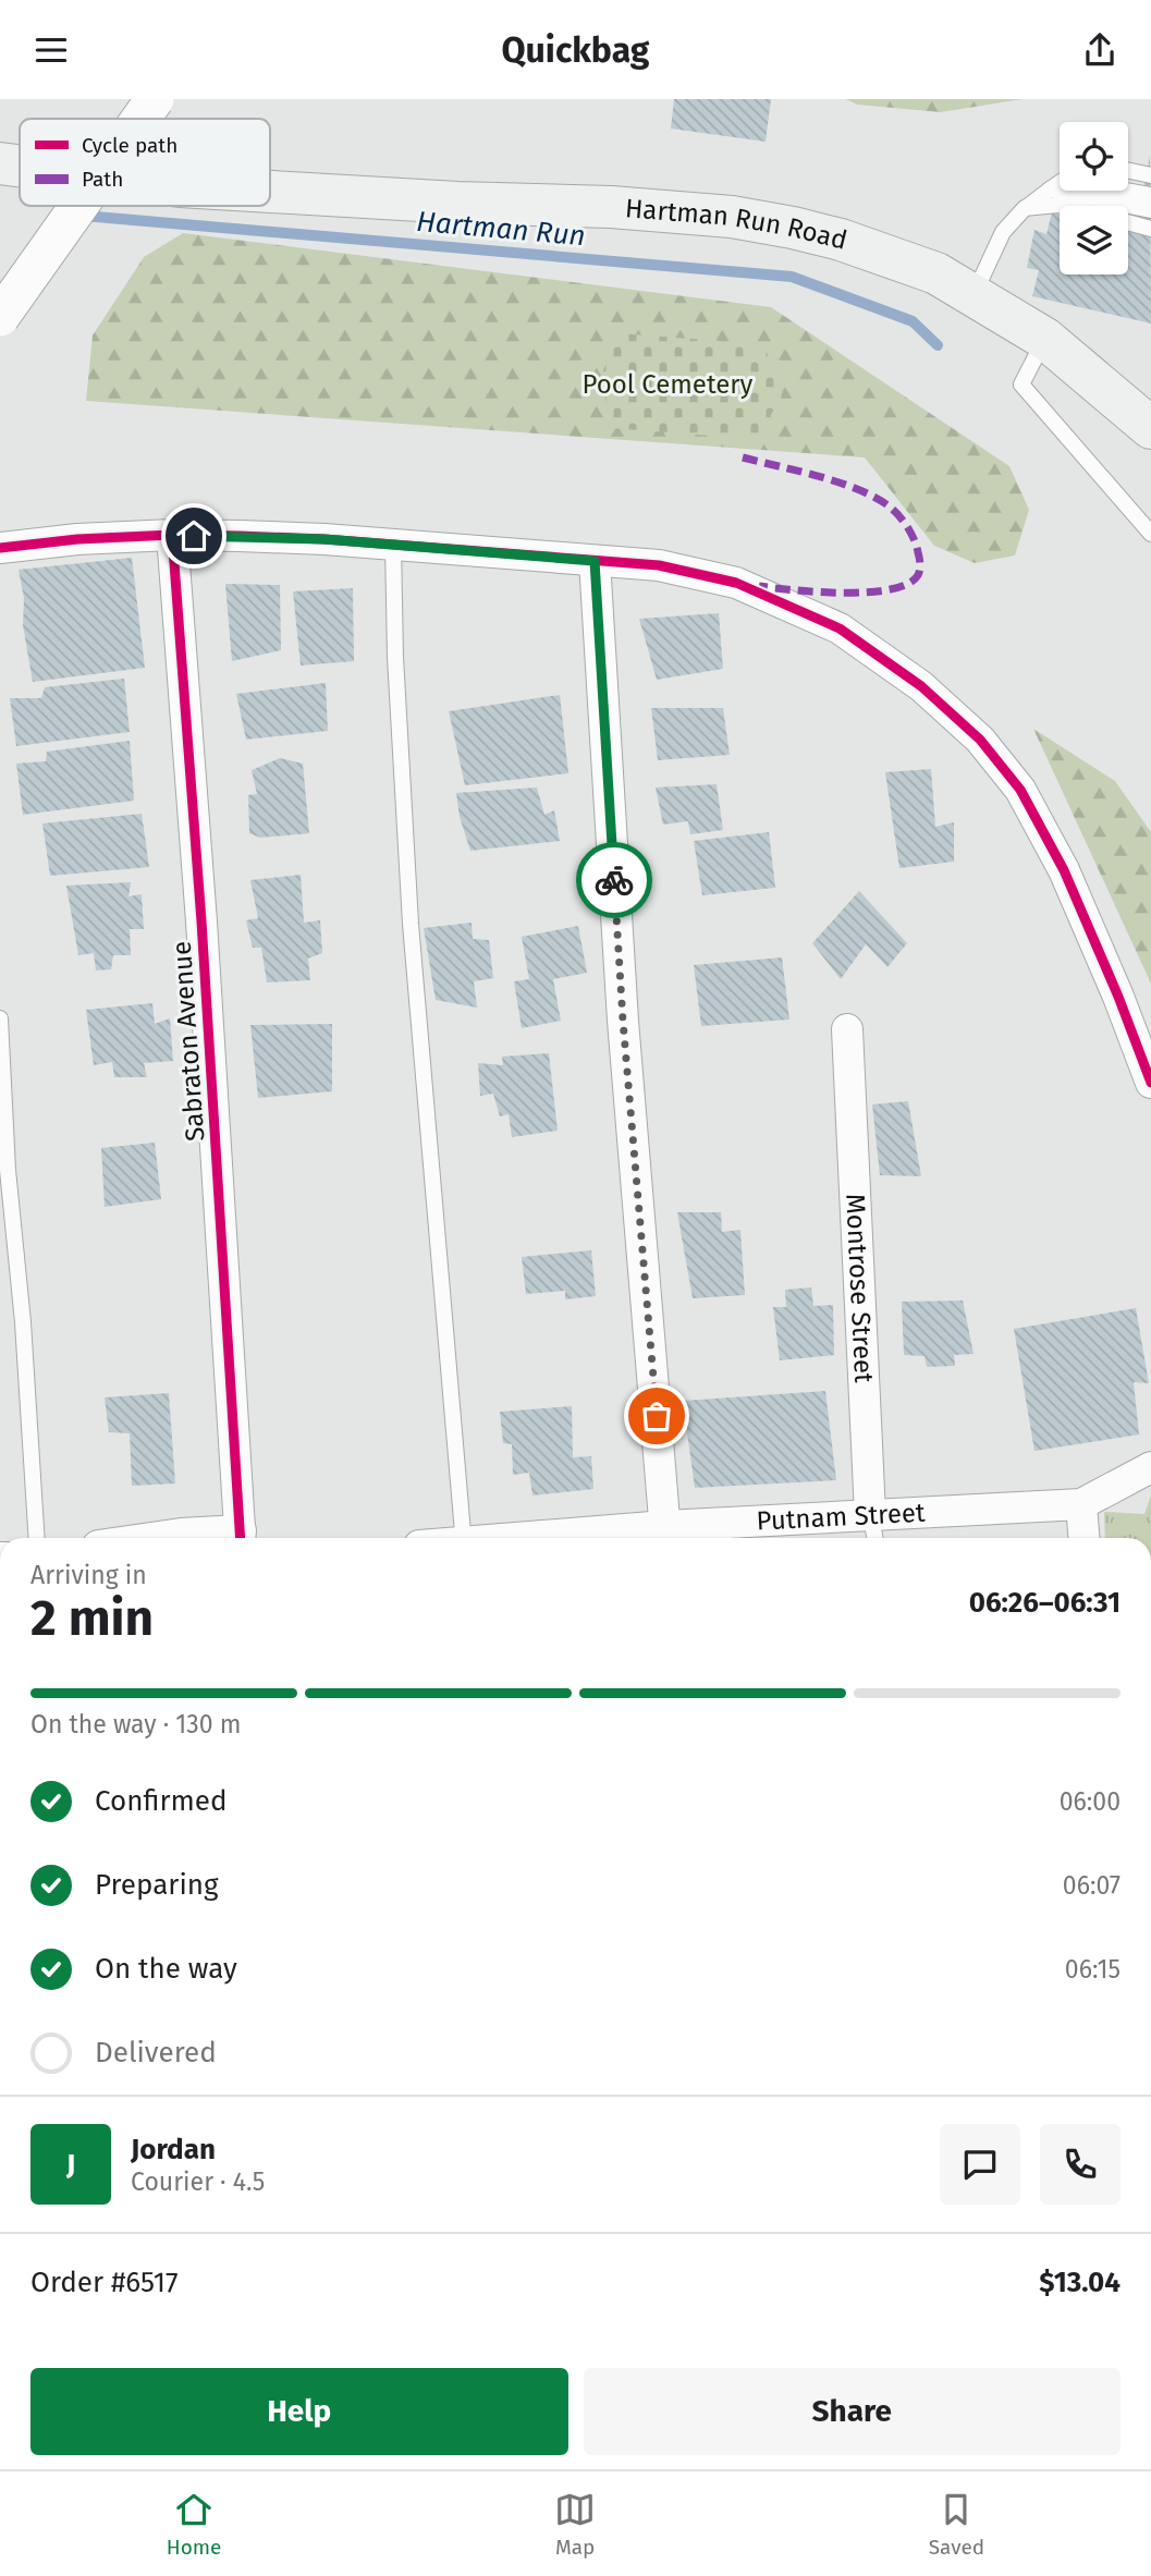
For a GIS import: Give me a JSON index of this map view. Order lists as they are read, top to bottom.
{
  "streets": {
    "main road": ["Hartman Run Road"],
    "street": ["Sabraton Avenue", "Montrose Street", "Putnam Street"]
  },
  "crossings": [
    ["Montrose Street", "Putnam Street"]
  ],
  "water": ["Hartman Run"],
  "parks": ["Pool Cemetery"],
  "legend": ["Cycle path", "Path"],
  "page": {
    "header": "Quickbag",
    "heading": ["2 min", "Arriving in", "06:26–06:31"],
    "panel": [
      "Jordan",
      "Courier · 4.5",
      "Order #6517",
      "$13.04"
    ],
    "bar": "On the way · 130 m",
    "list": [
      ["Confirmed", "06:00"],
      ["Preparing", "06:07"],
      ["On the way", "06:15"],
      "Delivered"
    ],
    "round": "J",
    "buttons": ["Help", "Share"],
    "tabs": ["Home", "Map", "Saved"]
  }
}
